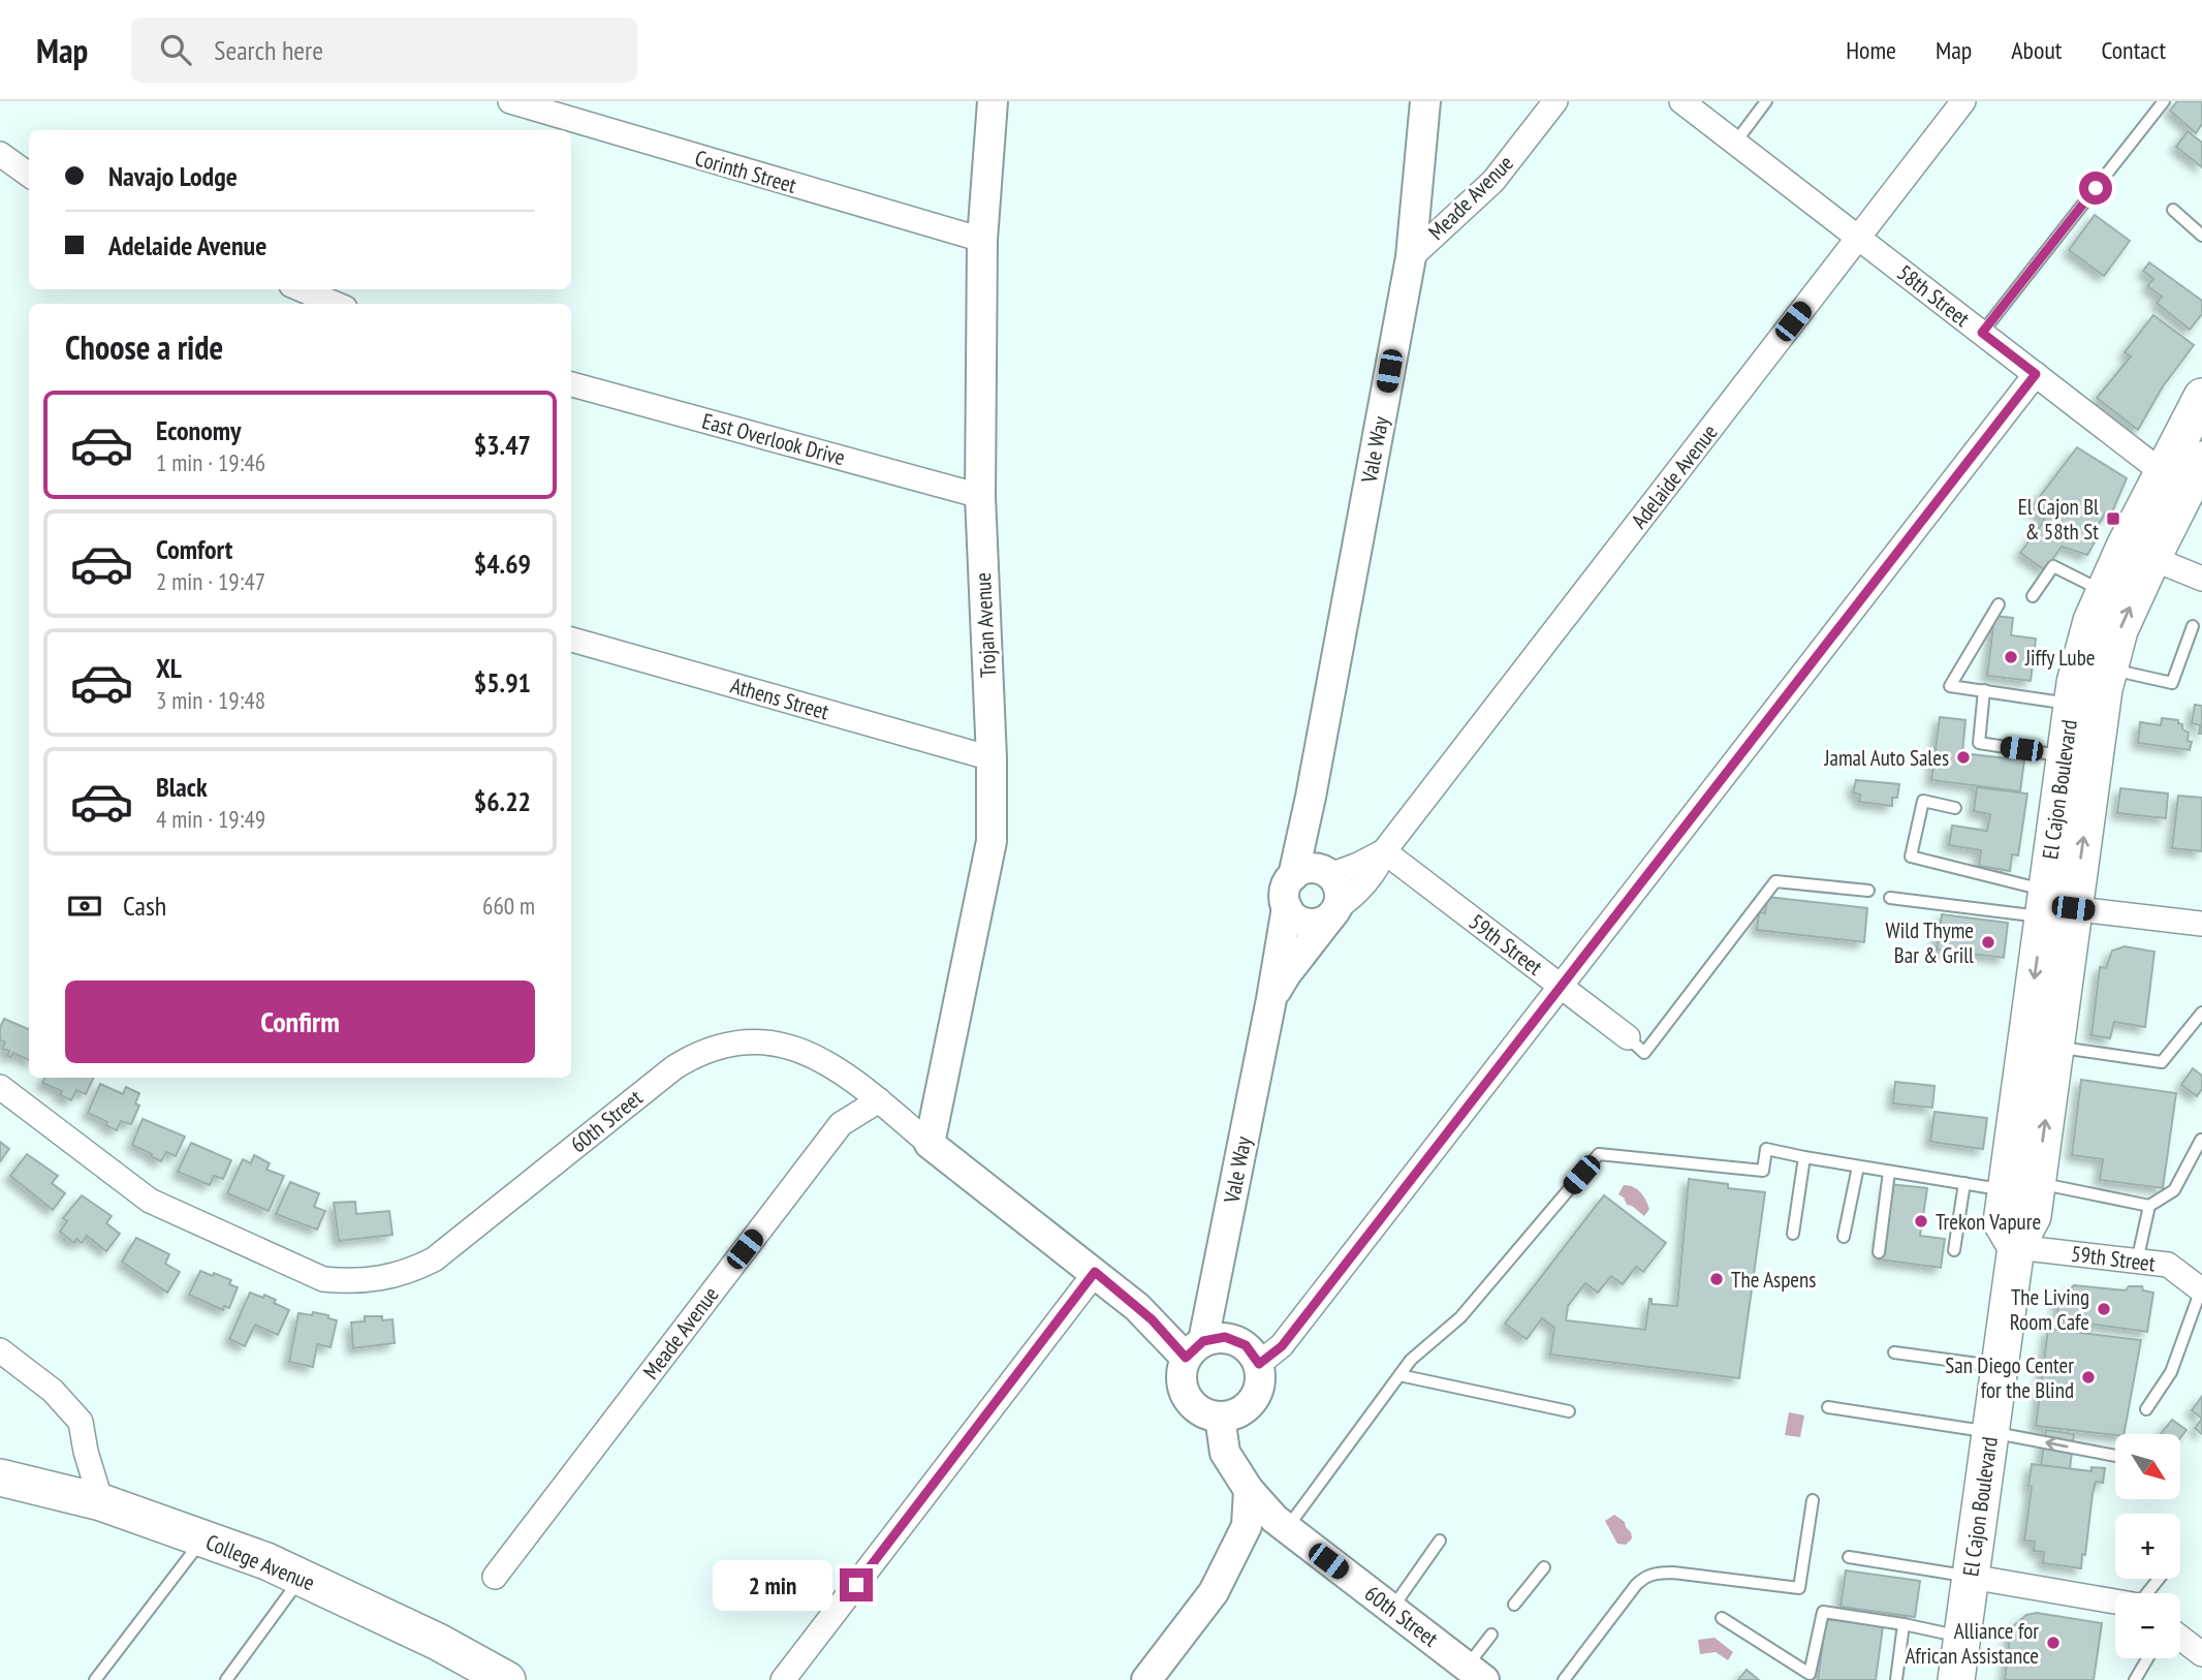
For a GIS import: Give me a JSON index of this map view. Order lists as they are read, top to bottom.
{
  "streets": {
    "main road": ["El Cajon Boulevard", "College Avenue"],
    "street": [
      "Corinth Street",
      "Meade Avenue",
      "58th Street",
      "East Overlook Drive",
      "Vale Way",
      "Adelaide Avenue",
      "Trojan Avenue",
      "Athens Street",
      "59th Street",
      "60th Street"
    ]
  },
  "crossings": [
    ["Corinth Street", "Trojan Avenue"],
    ["Meade Avenue", "Vale Way"],
    ["Meade Avenue", "60th Street"],
    ["58th Street", "Adelaide Avenue"],
    ["58th Street", "El Cajon Boulevard"],
    ["East Overlook Drive", "Trojan Avenue"],
    ["Vale Way", "Adelaide Avenue"],
    ["Vale Way", "60th Street"],
    ["Adelaide Avenue", "59th Street"],
    ["Trojan Avenue", "Athens Street"],
    ["Trojan Avenue", "60th Street"],
    ["El Cajon Boulevard", "59th Street"]
  ],
  "places": {
    "transit": ["El Cajon Bl & 58th St"],
    "other": [
      "Jiffy Lube",
      "Jamal Auto Sales",
      "Wild Thyme Bar & Grill",
      "Trekon Vapure",
      "The Aspens",
      "The Living Room Cafe",
      "San Diego Center for the Blind",
      "Alliance for African Assistance"
    ]
  },
  "north": "bottom right",
  "page": {
    "header": "Map",
    "search": "Search here",
    "nav": [
      "Home",
      "Map",
      "About",
      "Contact"
    ],
    "banner": ["Navajo Lodge", "Adelaide Avenue"],
    "heading": "Choose a ride",
    "list": [
      {
        "name": "Economy",
        "note": "1 min · 19:46",
        "value": "$3.47"
      },
      {
        "name": "Comfort",
        "note": "2 min · 19:47",
        "value": "$4.69"
      },
      {
        "name": "XL",
        "note": "3 min · 19:48",
        "value": "$5.91"
      },
      {
        "name": "Black",
        "note": "4 min · 19:49",
        "value": "$6.22"
      }
    ],
    "pay": ["Cash", "660 m"],
    "buttons": "Confirm",
    "map_buttons": ["+", "−"],
    "bubble": "2 min"
  }
}
